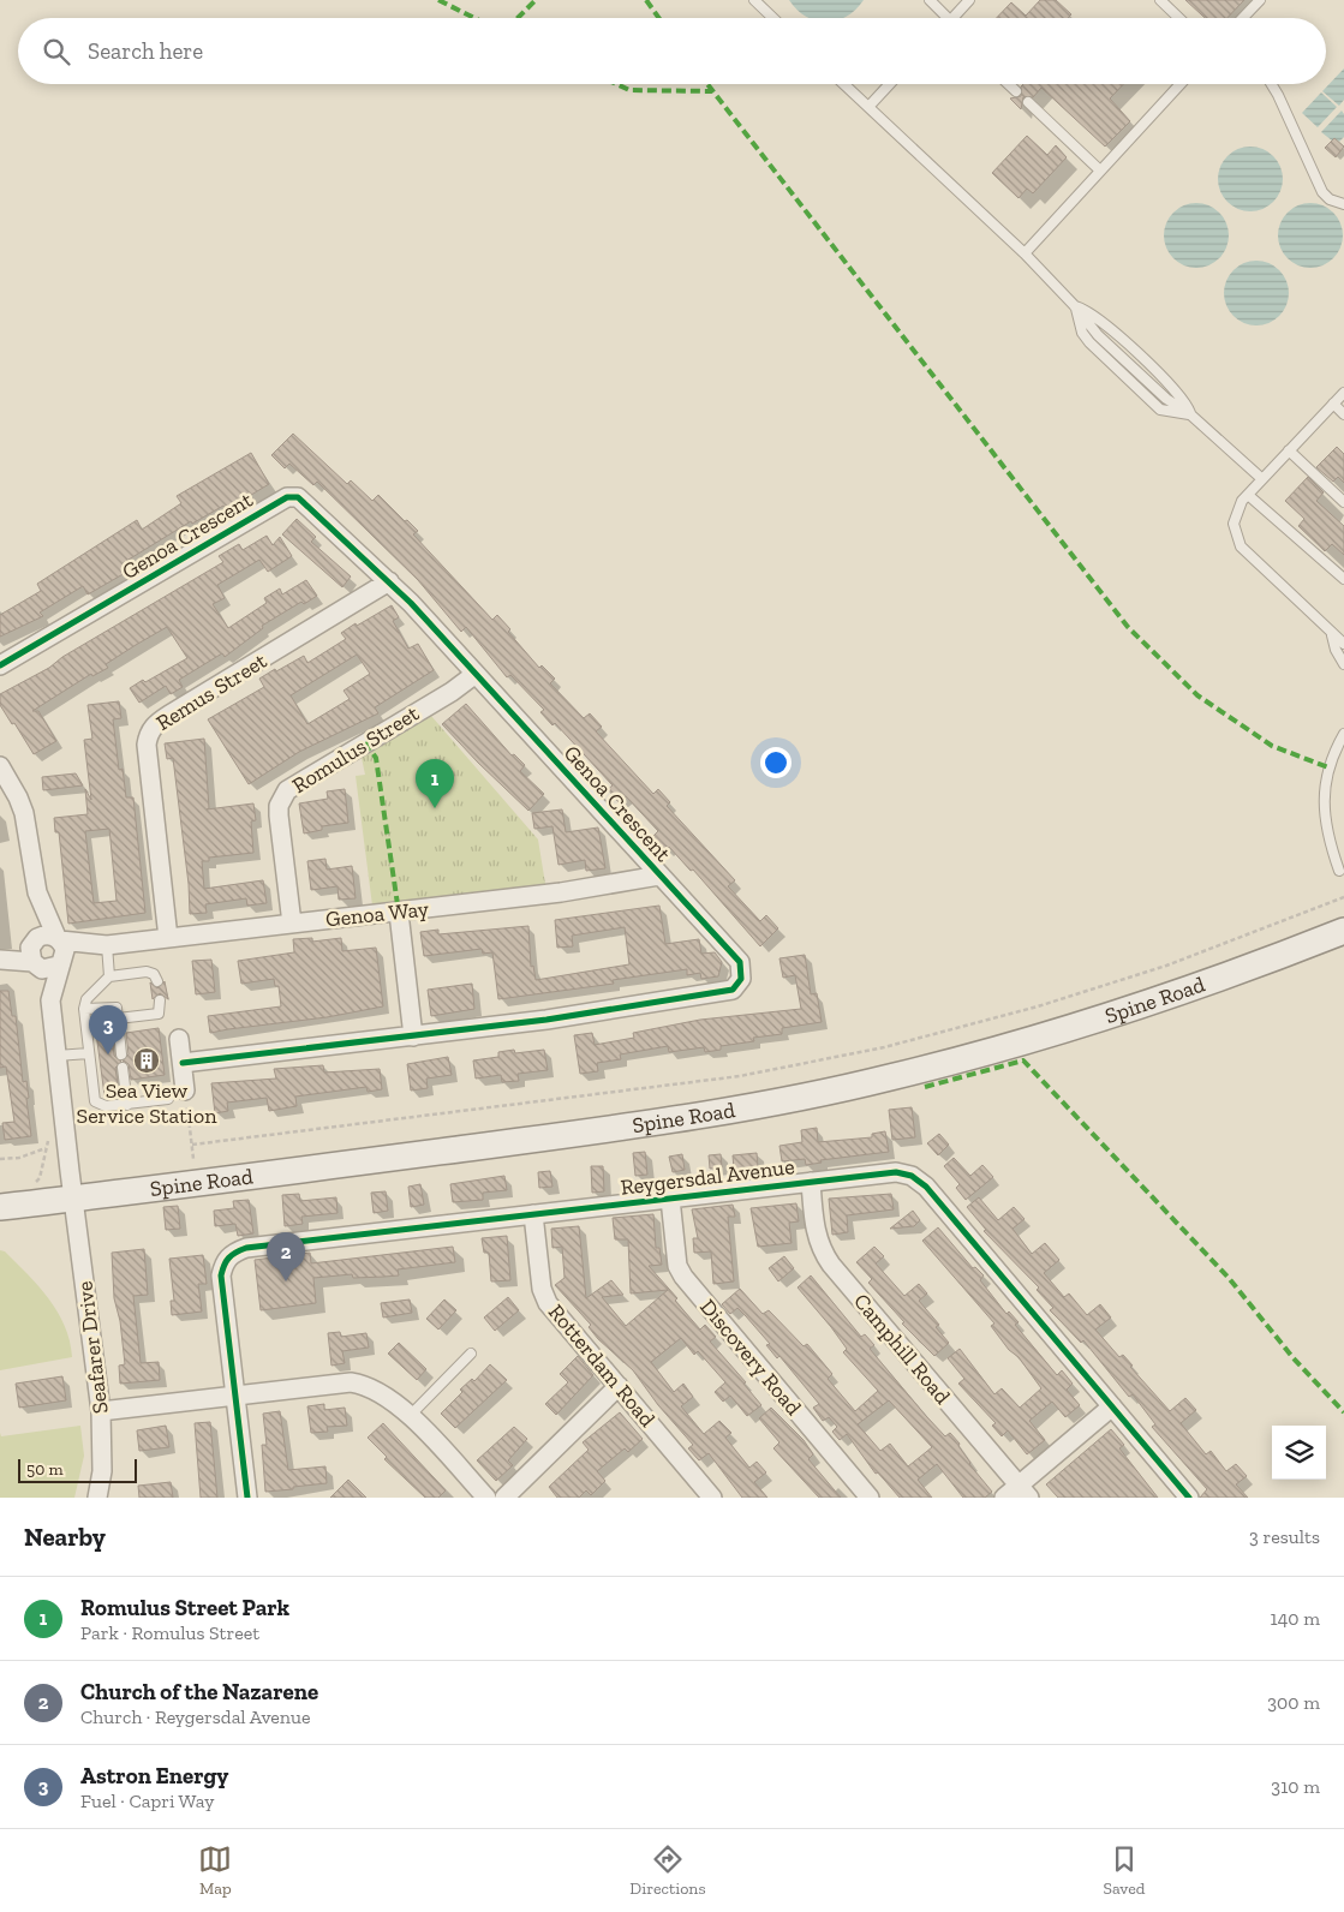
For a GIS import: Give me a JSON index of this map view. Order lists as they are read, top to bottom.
{
  "streets": {
    "main road": ["Spine Road"],
    "street": [
      "Genoa Crescent",
      "Remus Street",
      "Romulus Street",
      "Genoa Way",
      "Reygersdal Avenue",
      "Seafarer Drive",
      "Camphill Road",
      "Discovery Road",
      "Rotterdam Road"
    ]
  },
  "crossings": [
    ["Genoa Crescent", "Remus Street"],
    ["Genoa Crescent", "Romulus Street"],
    ["Genoa Crescent", "Genoa Way"],
    ["Remus Street", "Genoa Way"],
    ["Romulus Street", "Genoa Way"],
    ["Spine Road", "Seafarer Drive"],
    ["Reygersdal Avenue", "Camphill Road"],
    ["Reygersdal Avenue", "Discovery Road"],
    ["Reygersdal Avenue", "Rotterdam Road"]
  ],
  "places": {
    "building": ["Sea View Service Station"]
  },
  "scale_bar": "50 m",
  "page": {
    "search": "Search here",
    "pins": ["1", "3", "2"],
    "scale": "50 m",
    "heading": ["Nearby", "3 results"],
    "list": [
      {
        "mark": "1",
        "name": "Romulus Street Park",
        "note": "Park · Romulus Street",
        "value": "140 m"
      },
      {
        "mark": "2",
        "name": "Church of the Nazarene",
        "note": "Church · Reygersdal Avenue",
        "value": "300 m"
      },
      {
        "mark": "3",
        "name": "Astron Energy",
        "note": "Fuel · Capri Way",
        "value": "310 m"
      }
    ],
    "nav": ["Map", "Directions", "Saved"]
  }
}
